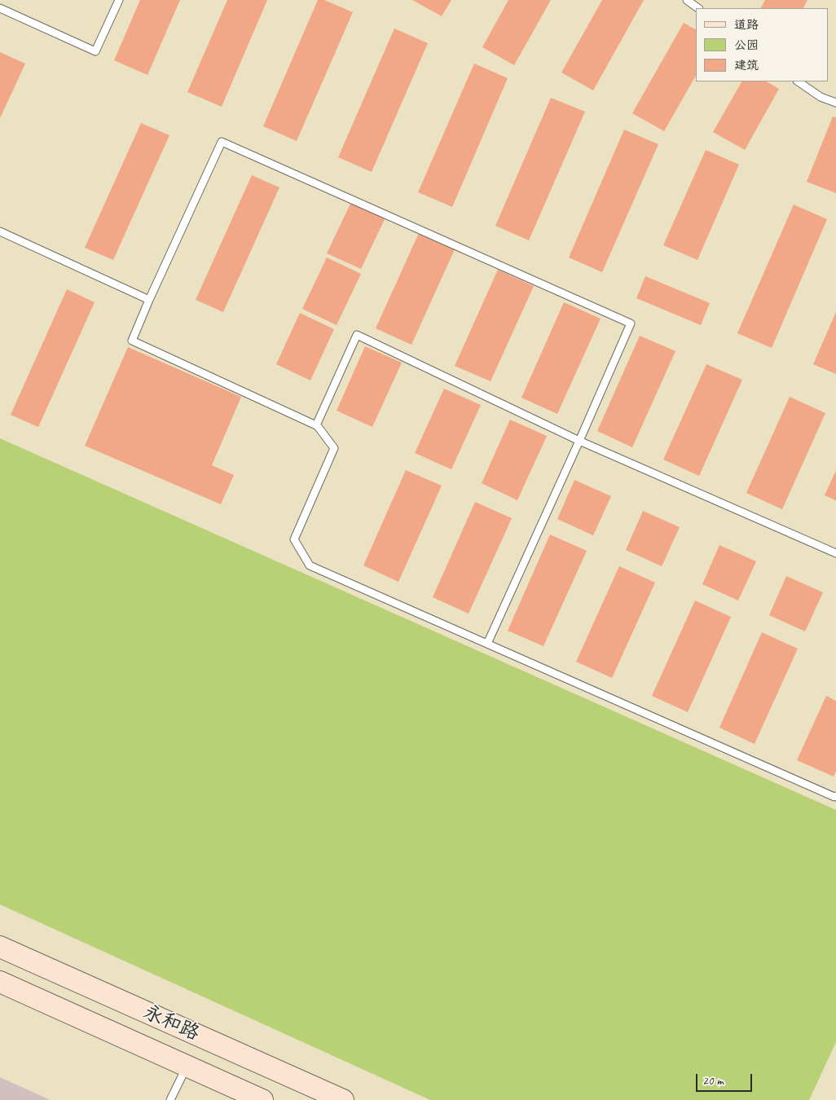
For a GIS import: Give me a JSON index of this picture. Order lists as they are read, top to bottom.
{
  "streets": {
    "main road": ["永和路"]
  },
  "legend": ["道路", "公园", "建筑"],
  "scale_bar": "20 m"
}
